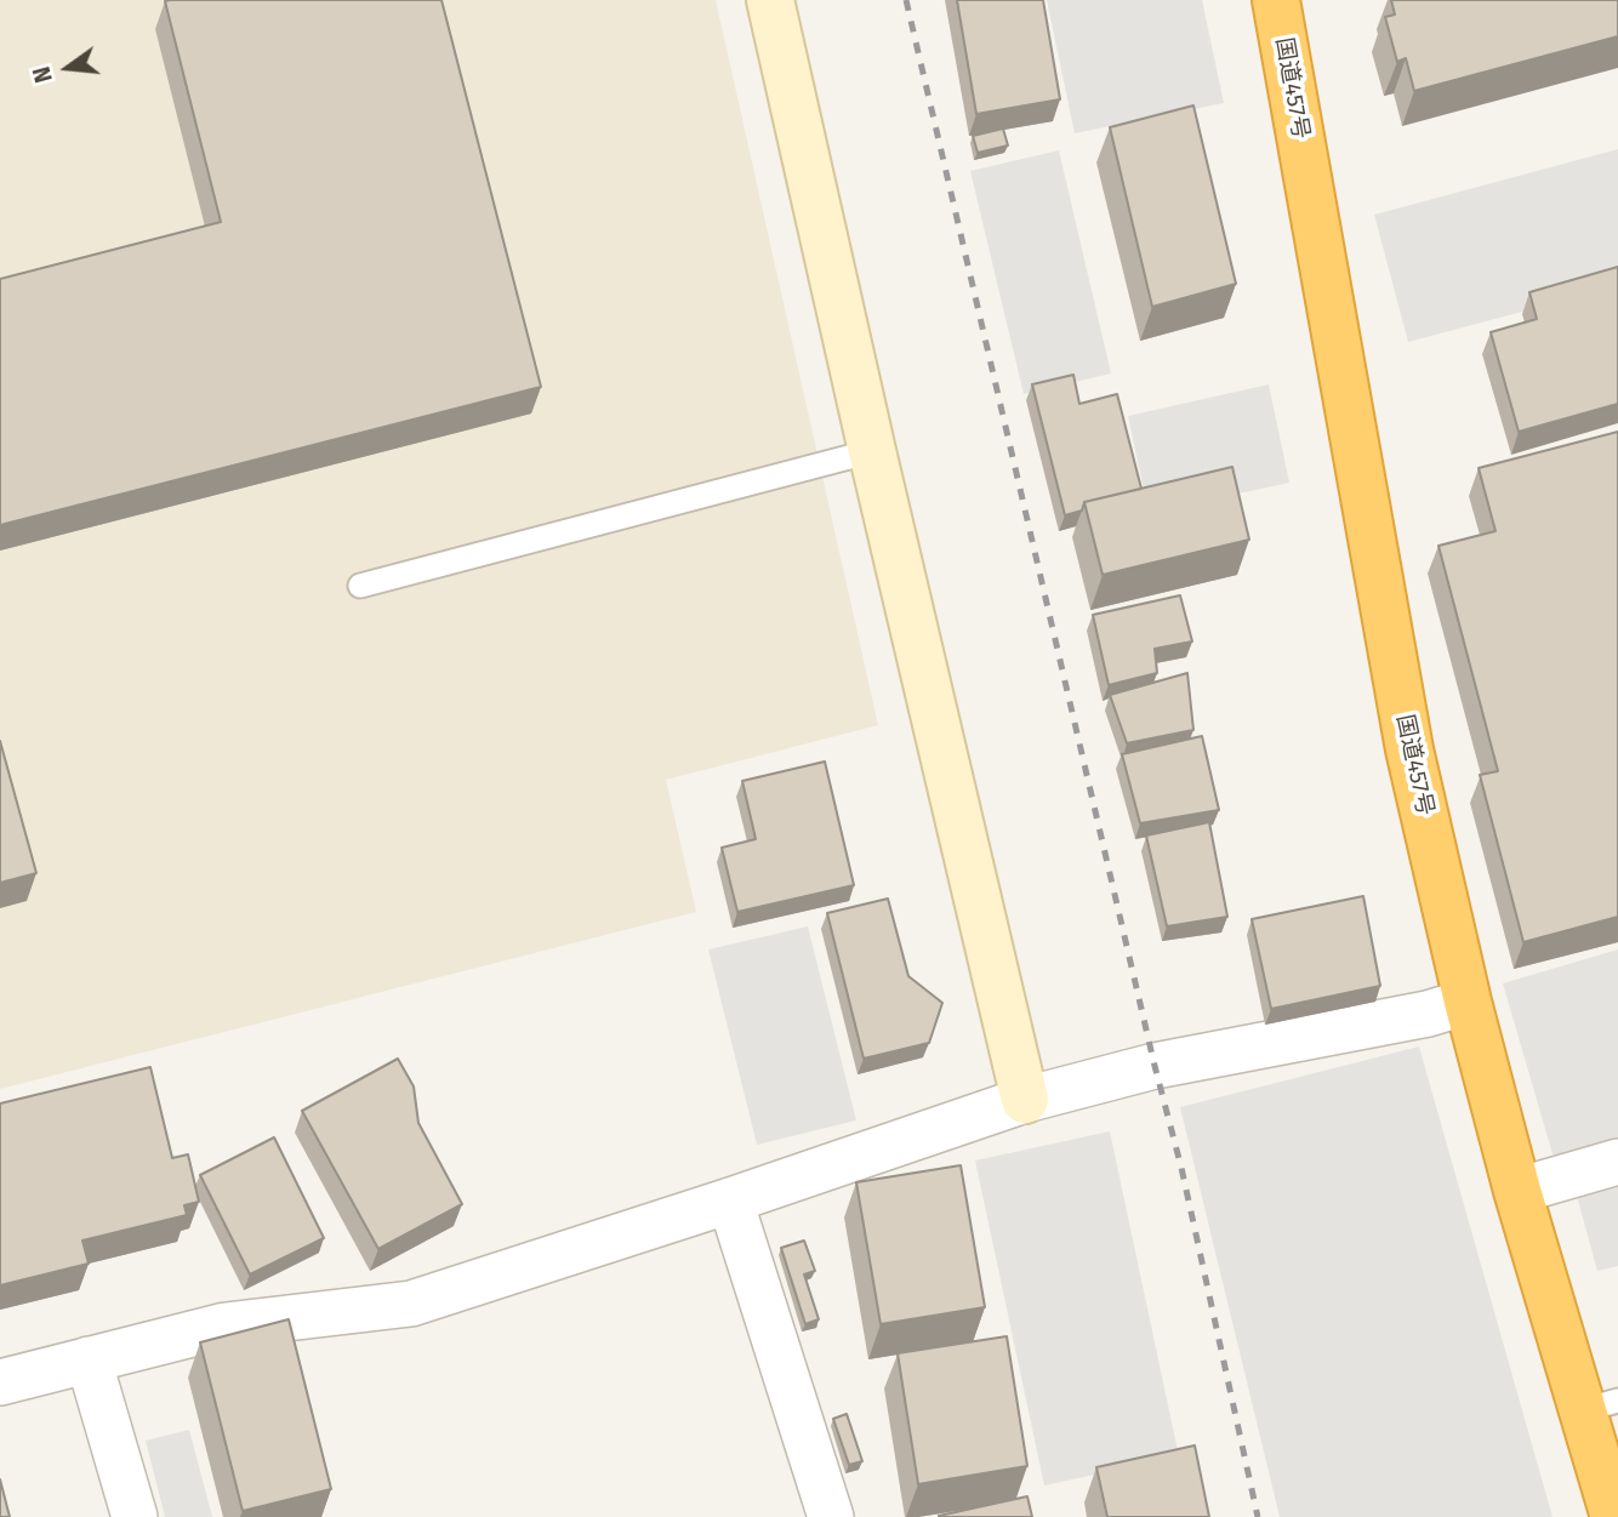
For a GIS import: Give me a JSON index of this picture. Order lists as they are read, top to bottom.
{
  "streets": {
    "highway": ["国道457号"]
  },
  "north": "left"
}
